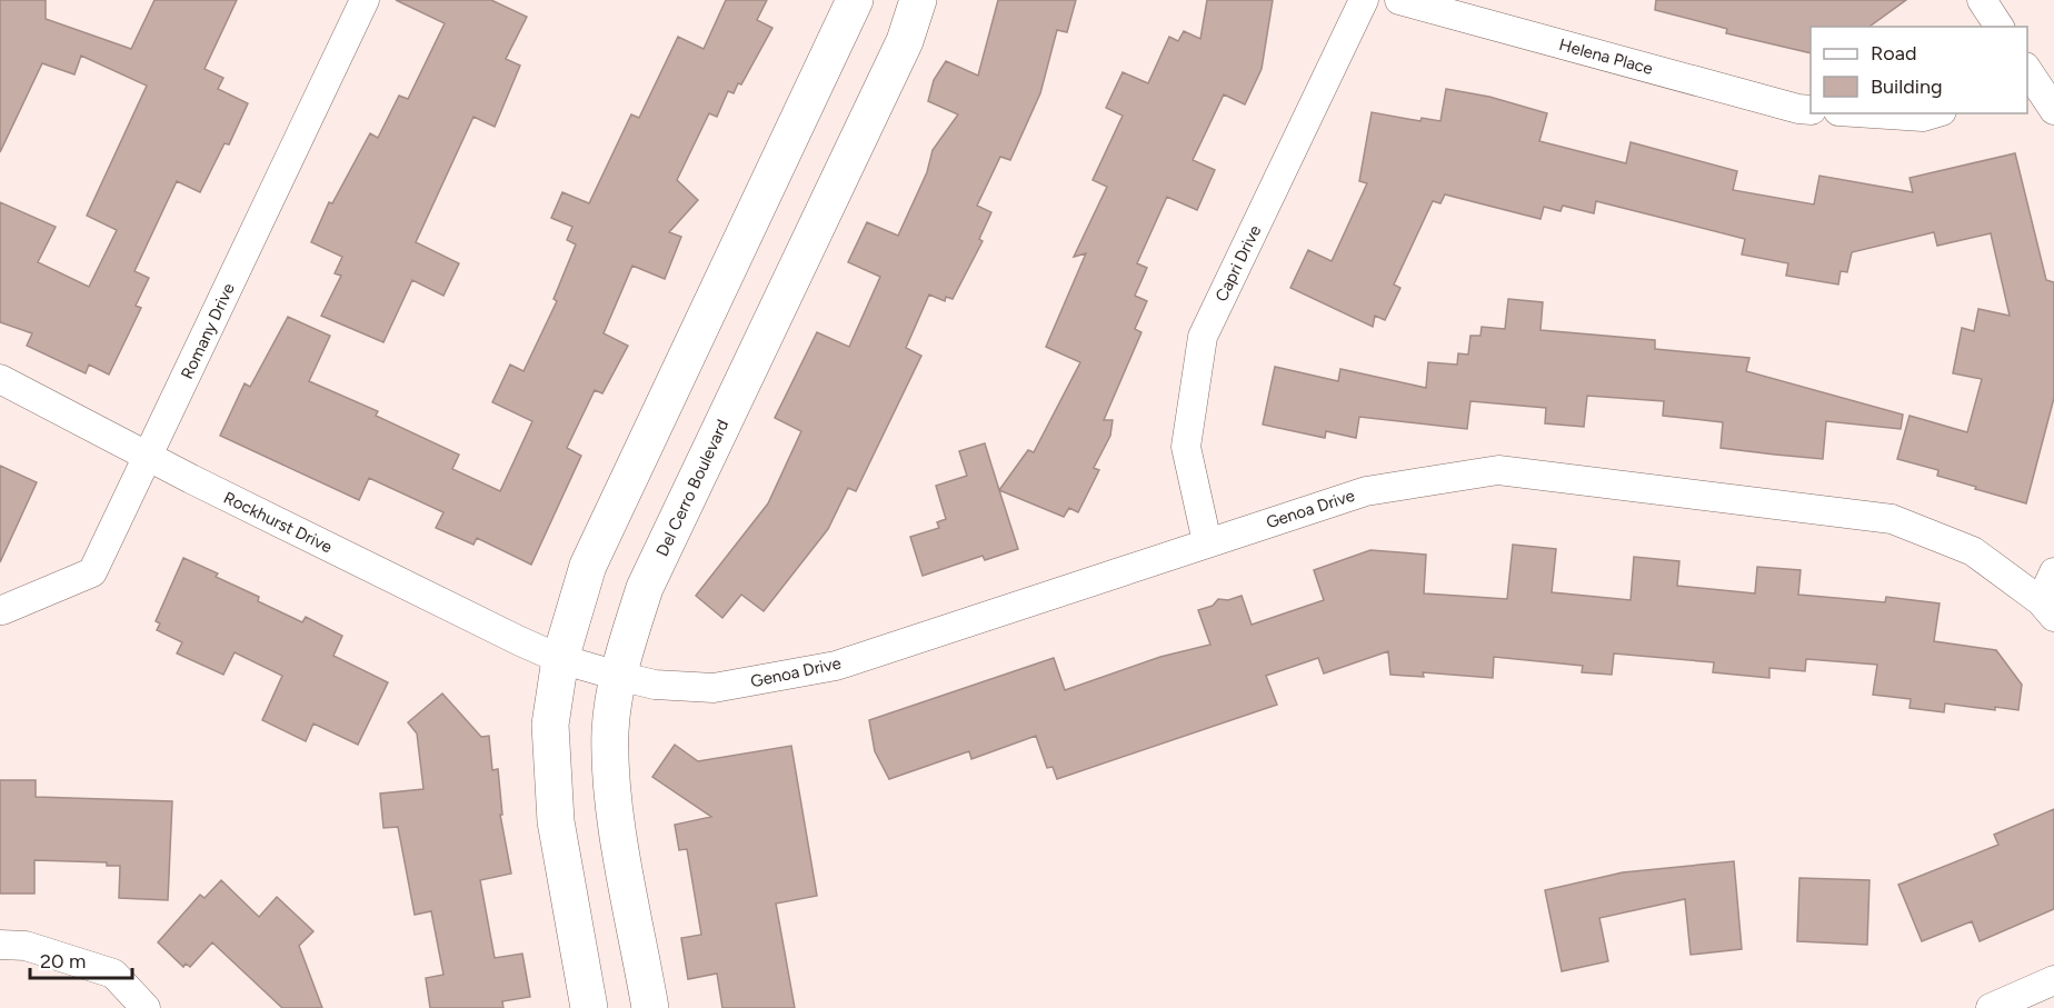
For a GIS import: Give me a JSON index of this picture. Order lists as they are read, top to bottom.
{
  "streets": {
    "street": [
      "Helena Place",
      "Capri Drive",
      "Romany Drive",
      "Del Cerro Boulevard",
      "Genoa Drive",
      "Rockhurst Drive"
    ]
  },
  "crossings": [
    ["Capri Drive", "Genoa Drive"],
    ["Romany Drive", "Rockhurst Drive"],
    ["Del Cerro Boulevard", "Genoa Drive"],
    ["Genoa Drive", "Rockhurst Drive"]
  ],
  "legend": ["Road", "Building"],
  "scale_bar": "20 m"
}
